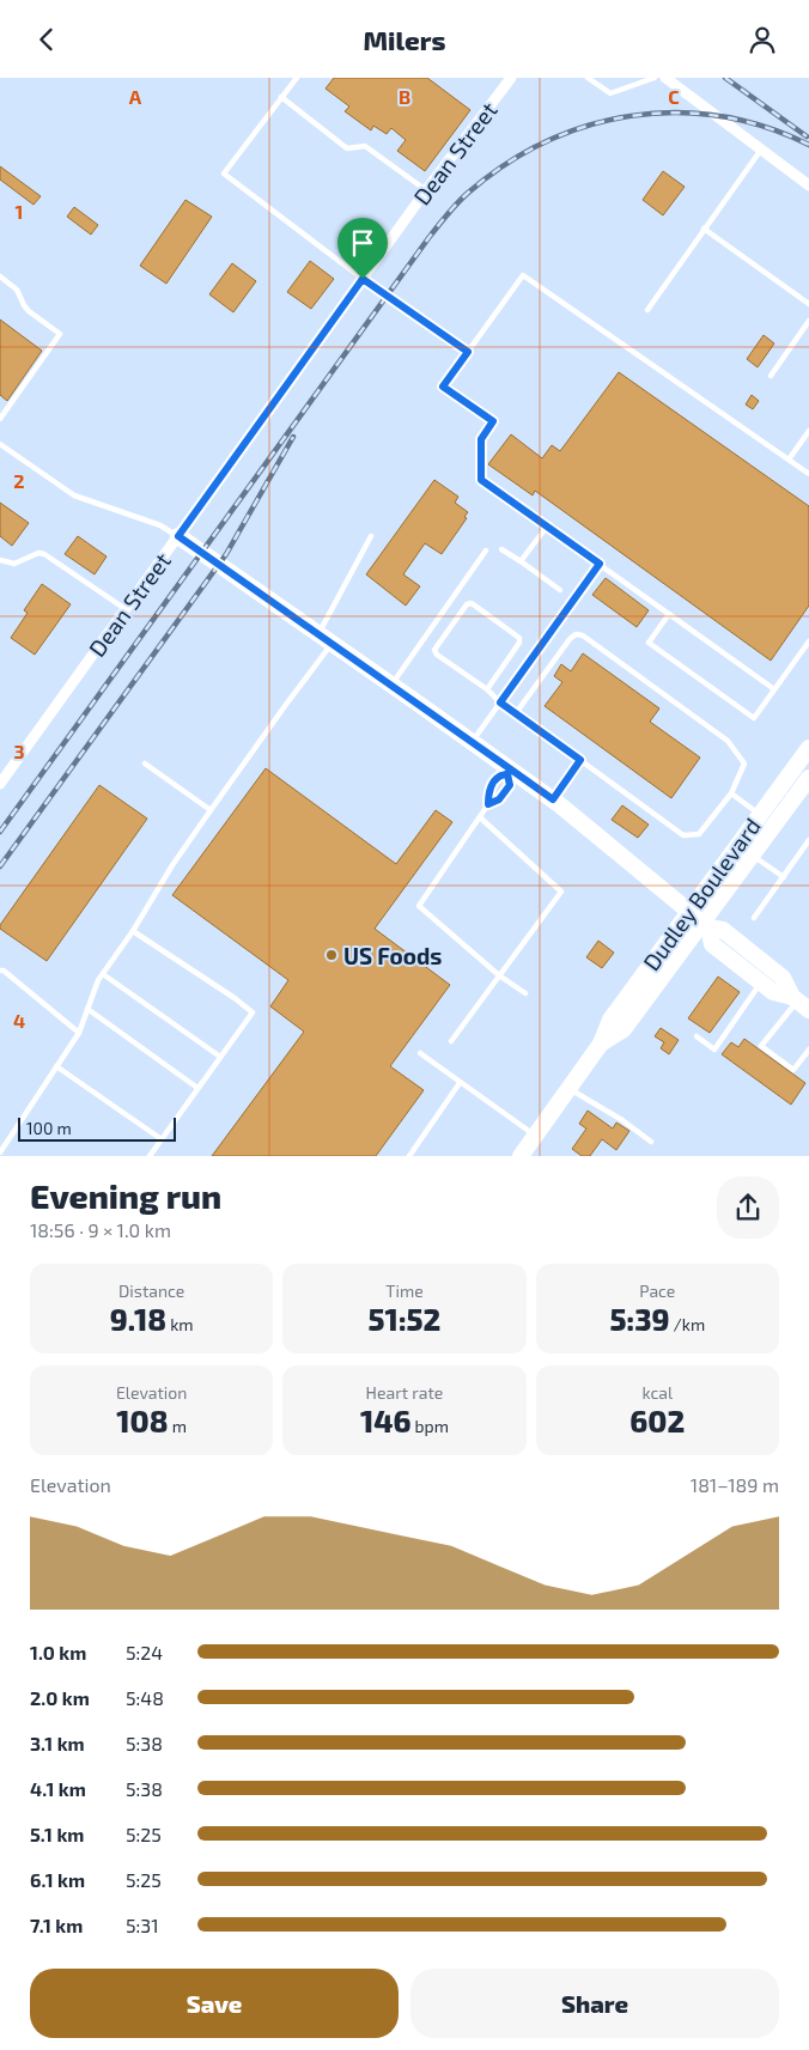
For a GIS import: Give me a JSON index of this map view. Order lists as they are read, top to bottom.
{
  "streets": {
    "main road": ["Dudley Boulevard"],
    "street": ["Dean Street"]
  },
  "places": ["US Foods"],
  "scale_bar": "100 m",
  "page": {
    "header": "Milers",
    "scale": "100 m",
    "heading": ["Evening run", "18:56 · 9 × 1.0 km"],
    "stats": [
      ["Distance", "9.18 km"],
      ["Time", "51:52"],
      ["Pace", "5:39 /km"],
      ["Elevation", "108 m"],
      ["Heart rate", "146 bpm"],
      ["kcal", "602"]
    ],
    "chart": ["Elevation", "181–189 m"],
    "list": [
      {
        "name": "1.0 km",
        "note": "5:24"
      },
      {
        "name": "2.0 km",
        "note": "5:48"
      },
      {
        "name": "3.1 km",
        "note": "5:38"
      },
      {
        "name": "4.1 km",
        "note": "5:38"
      },
      {
        "name": "5.1 km",
        "note": "5:25"
      },
      {
        "name": "6.1 km",
        "note": "5:25"
      },
      {
        "name": "7.1 km",
        "note": "5:31"
      }
    ],
    "buttons": ["Save", "Share"]
  },
  "grid": {
    "columns": ["A", "B", "C"],
    "rows": [
      "1",
      "2",
      "3",
      "4"
    ]
  }
}
